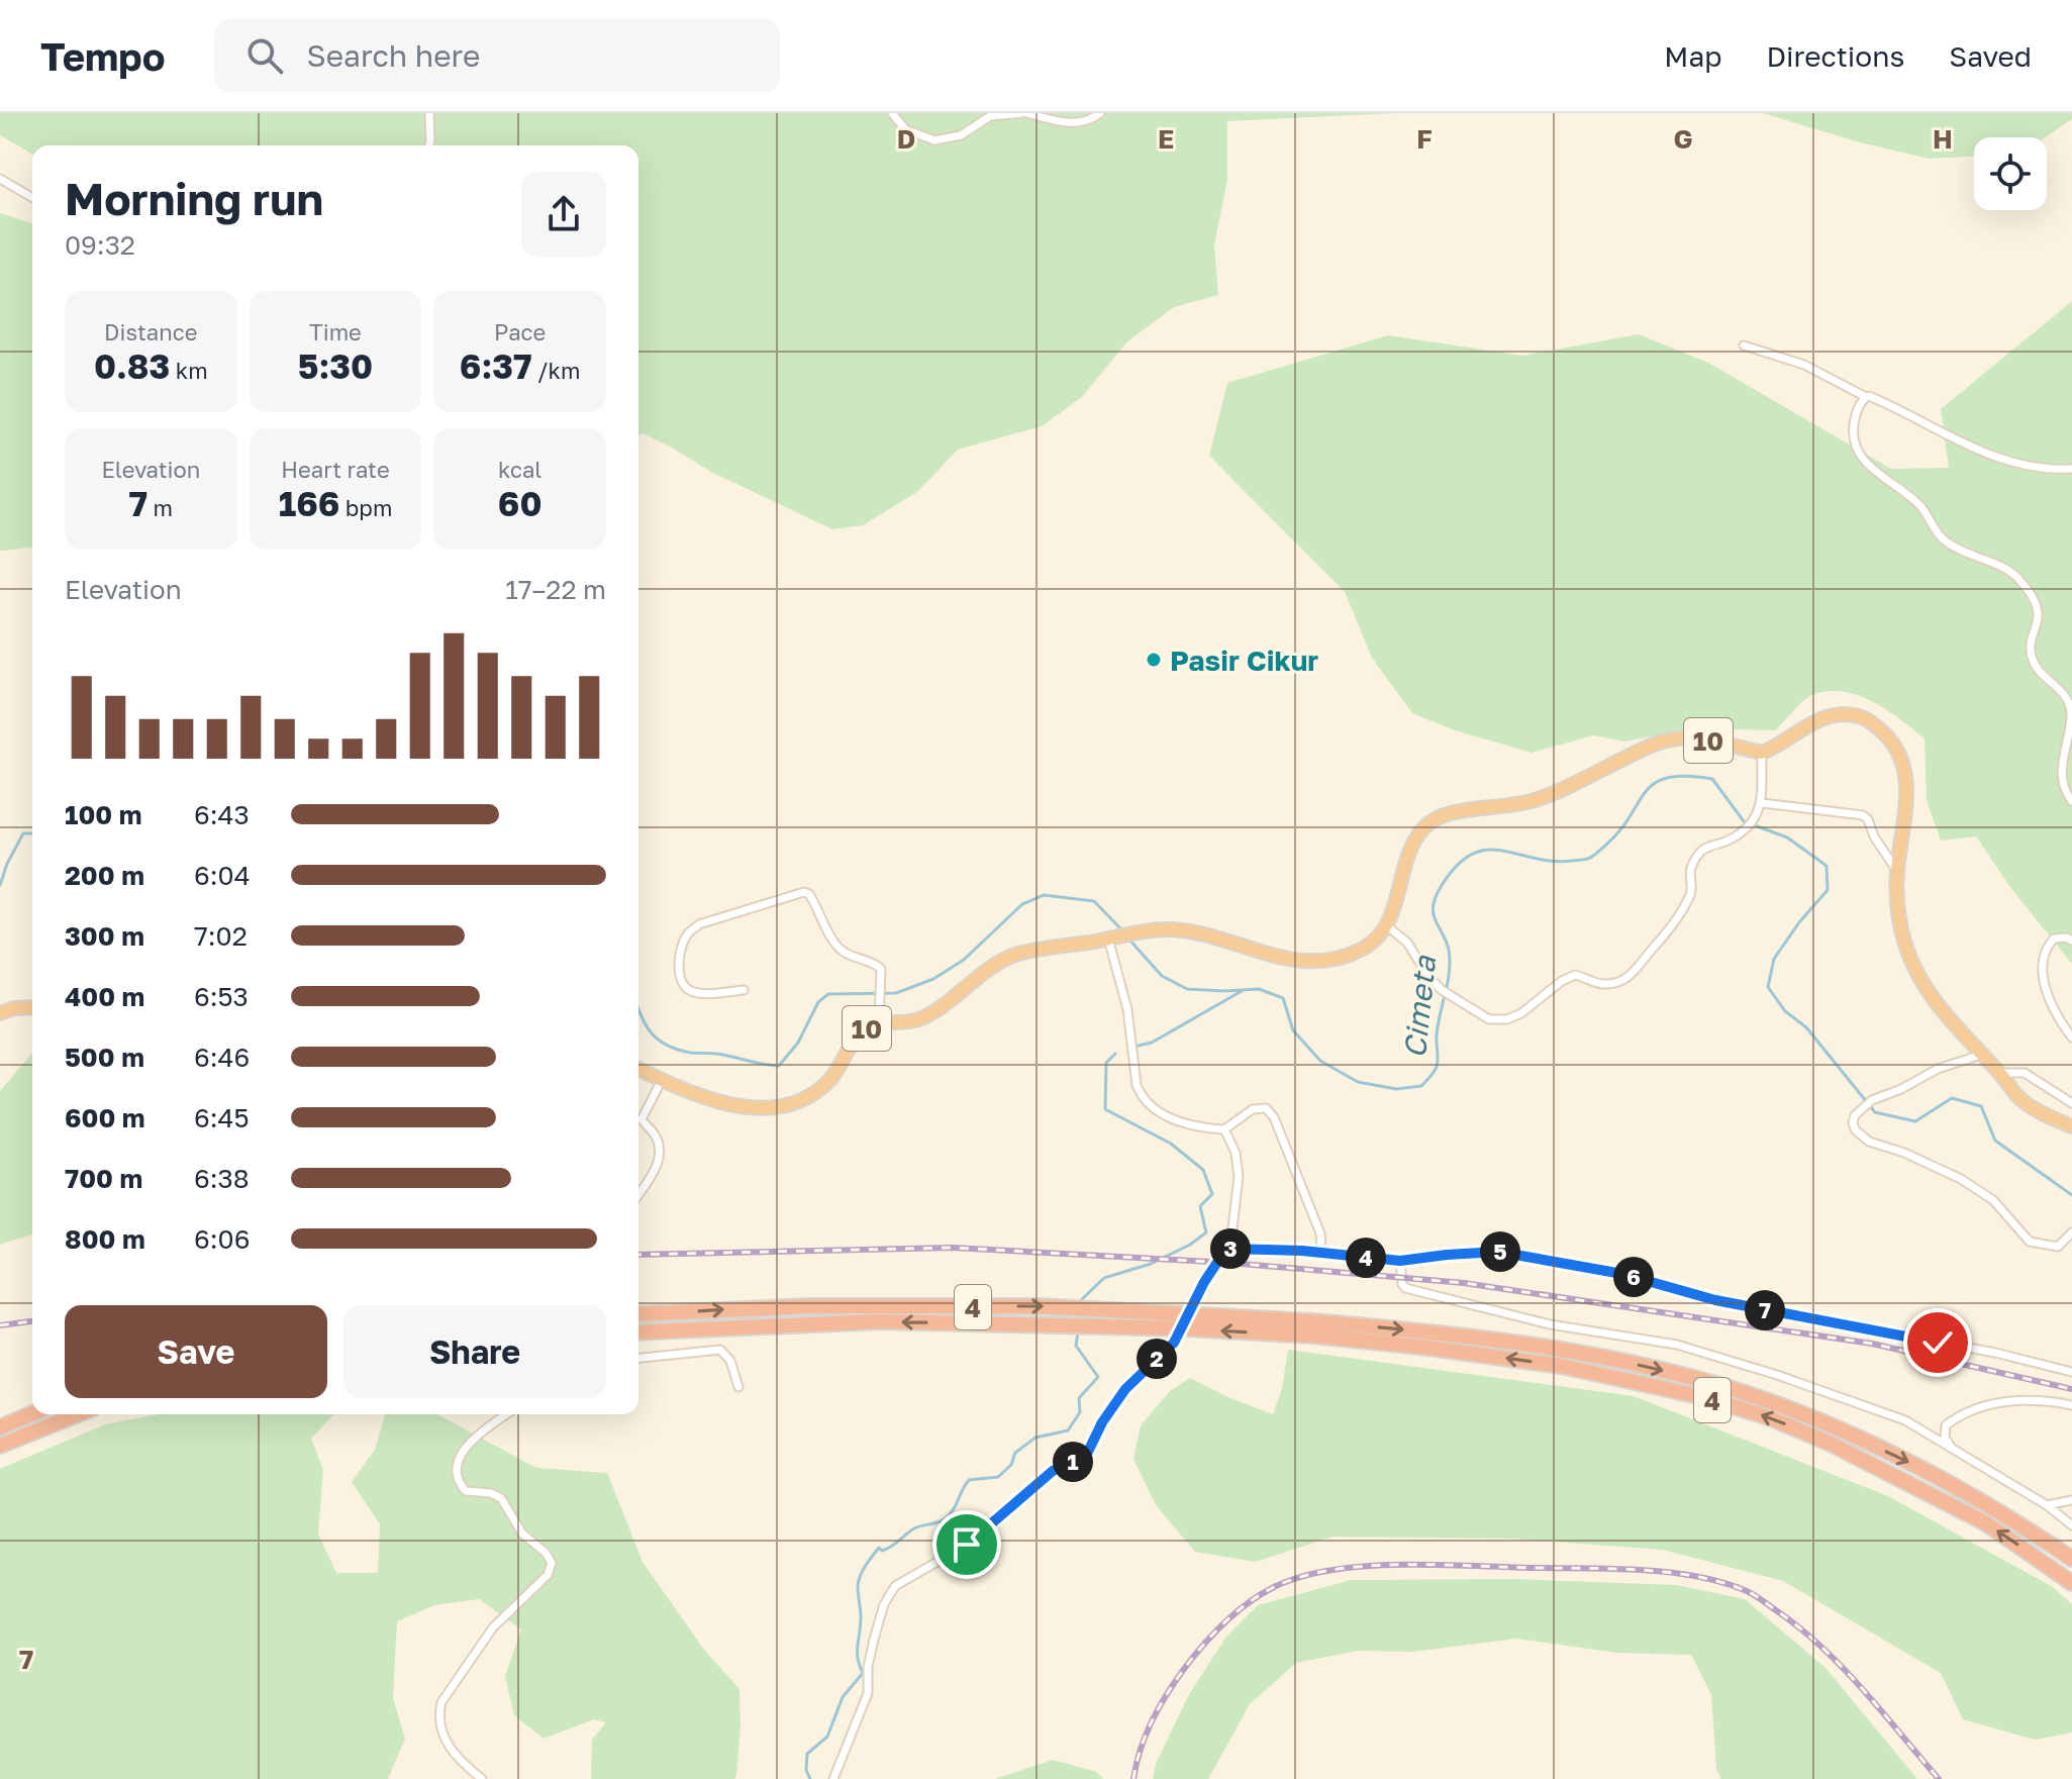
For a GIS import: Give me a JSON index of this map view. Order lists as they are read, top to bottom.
{
  "streets": {
    "highway": ["10", "4"]
  },
  "water": ["Cimeta"],
  "places": ["Pasir Cikur"],
  "page": {
    "header": "Tempo",
    "search": "Search here",
    "nav": ["Map", "Directions", "Saved"],
    "heading": ["Morning run", "09:32"],
    "stats": [
      ["Distance", "0.83 km"],
      ["Time", "5:30"],
      ["Pace", "6:37 /km"],
      ["Elevation", "7 m"],
      ["Heart rate", "166 bpm"],
      ["kcal", "60"]
    ],
    "chart": ["Elevation", "17–22 m"],
    "list": [
      {
        "name": "100 m",
        "note": "6:43"
      },
      {
        "name": "200 m",
        "note": "6:04"
      },
      {
        "name": "300 m",
        "note": "7:02"
      },
      {
        "name": "400 m",
        "note": "6:53"
      },
      {
        "name": "500 m",
        "note": "6:46"
      },
      {
        "name": "600 m",
        "note": "6:45"
      },
      {
        "name": "700 m",
        "note": "6:38"
      },
      {
        "name": "800 m",
        "note": "6:06"
      }
    ],
    "pins": [
      "3",
      "5",
      "4",
      "6",
      "7",
      "2",
      "1"
    ],
    "buttons": ["Save", "Share"]
  },
  "grid": {
    "columns": [
      "D",
      "E",
      "F",
      "G",
      "H"
    ],
    "rows": ["7"]
  }
}
